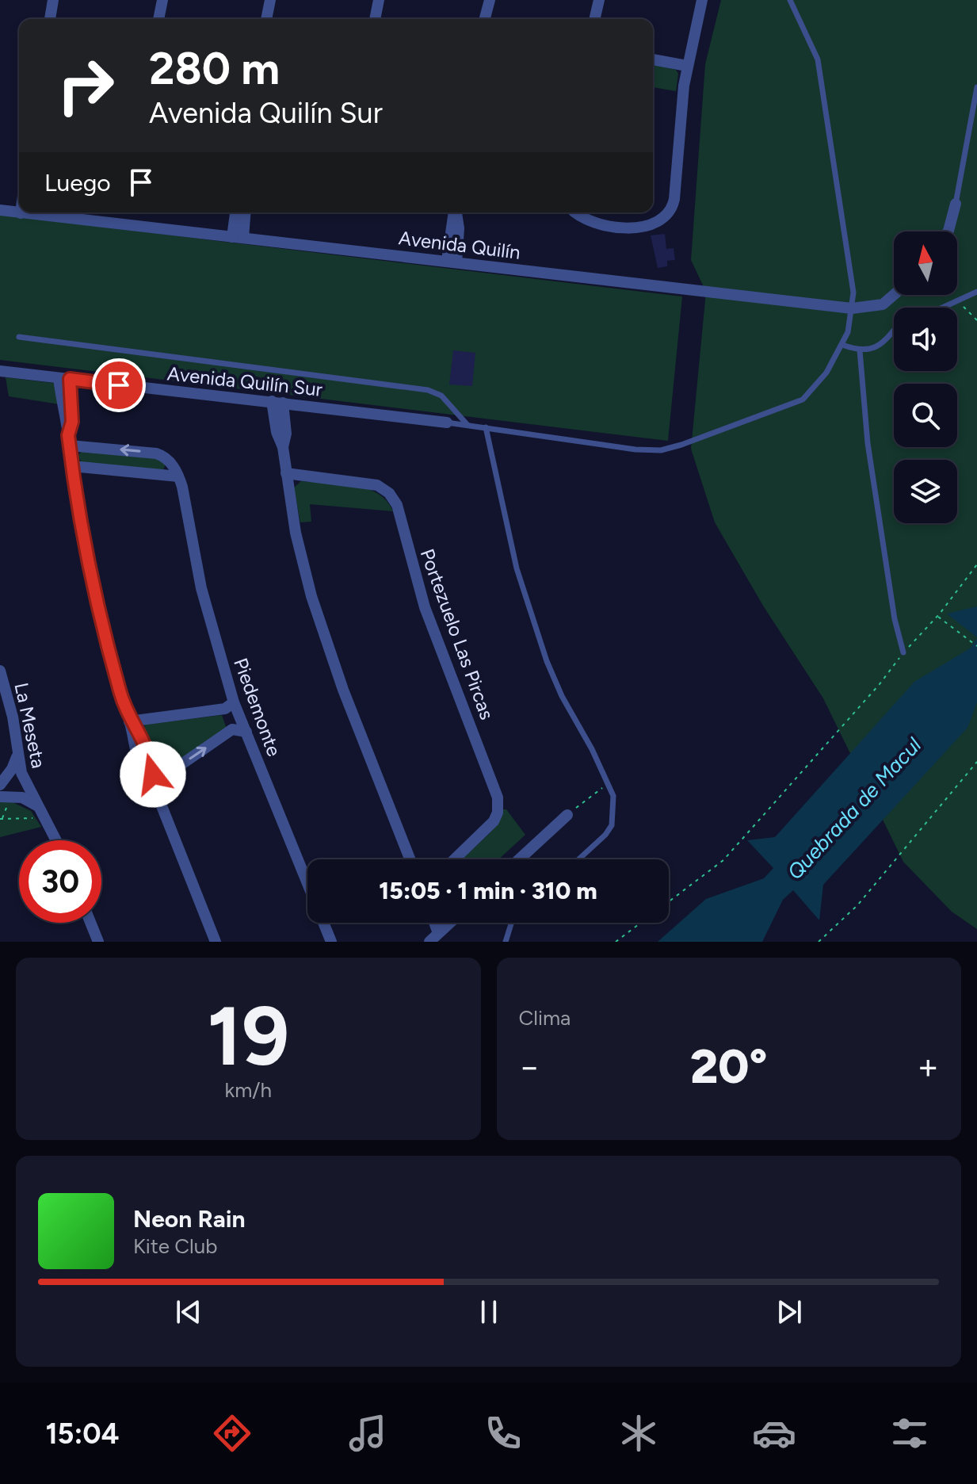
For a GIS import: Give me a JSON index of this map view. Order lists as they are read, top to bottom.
{
  "streets": {
    "street": [
      "Avenida Quilín",
      "Avenida Quilín Sur",
      "Portezuelo Las Pircas",
      "Piedemonte",
      "La Meseta"
    ]
  },
  "water": ["Quebrada de Macul"],
  "north": "top",
  "page": {
    "turn": ["280 m", "Avenida Quilín Sur"],
    "then": "Luego",
    "limit": "30",
    "trip": "15:05 · 1 min · 310 m",
    "tile": [
      ["19", "km/h"],
      "Clima"
    ],
    "heat": ["−", "20°", "+"],
    "song": ["Neon Rain", "Kite Club"],
    "tabs": "15:04"
  }
}
